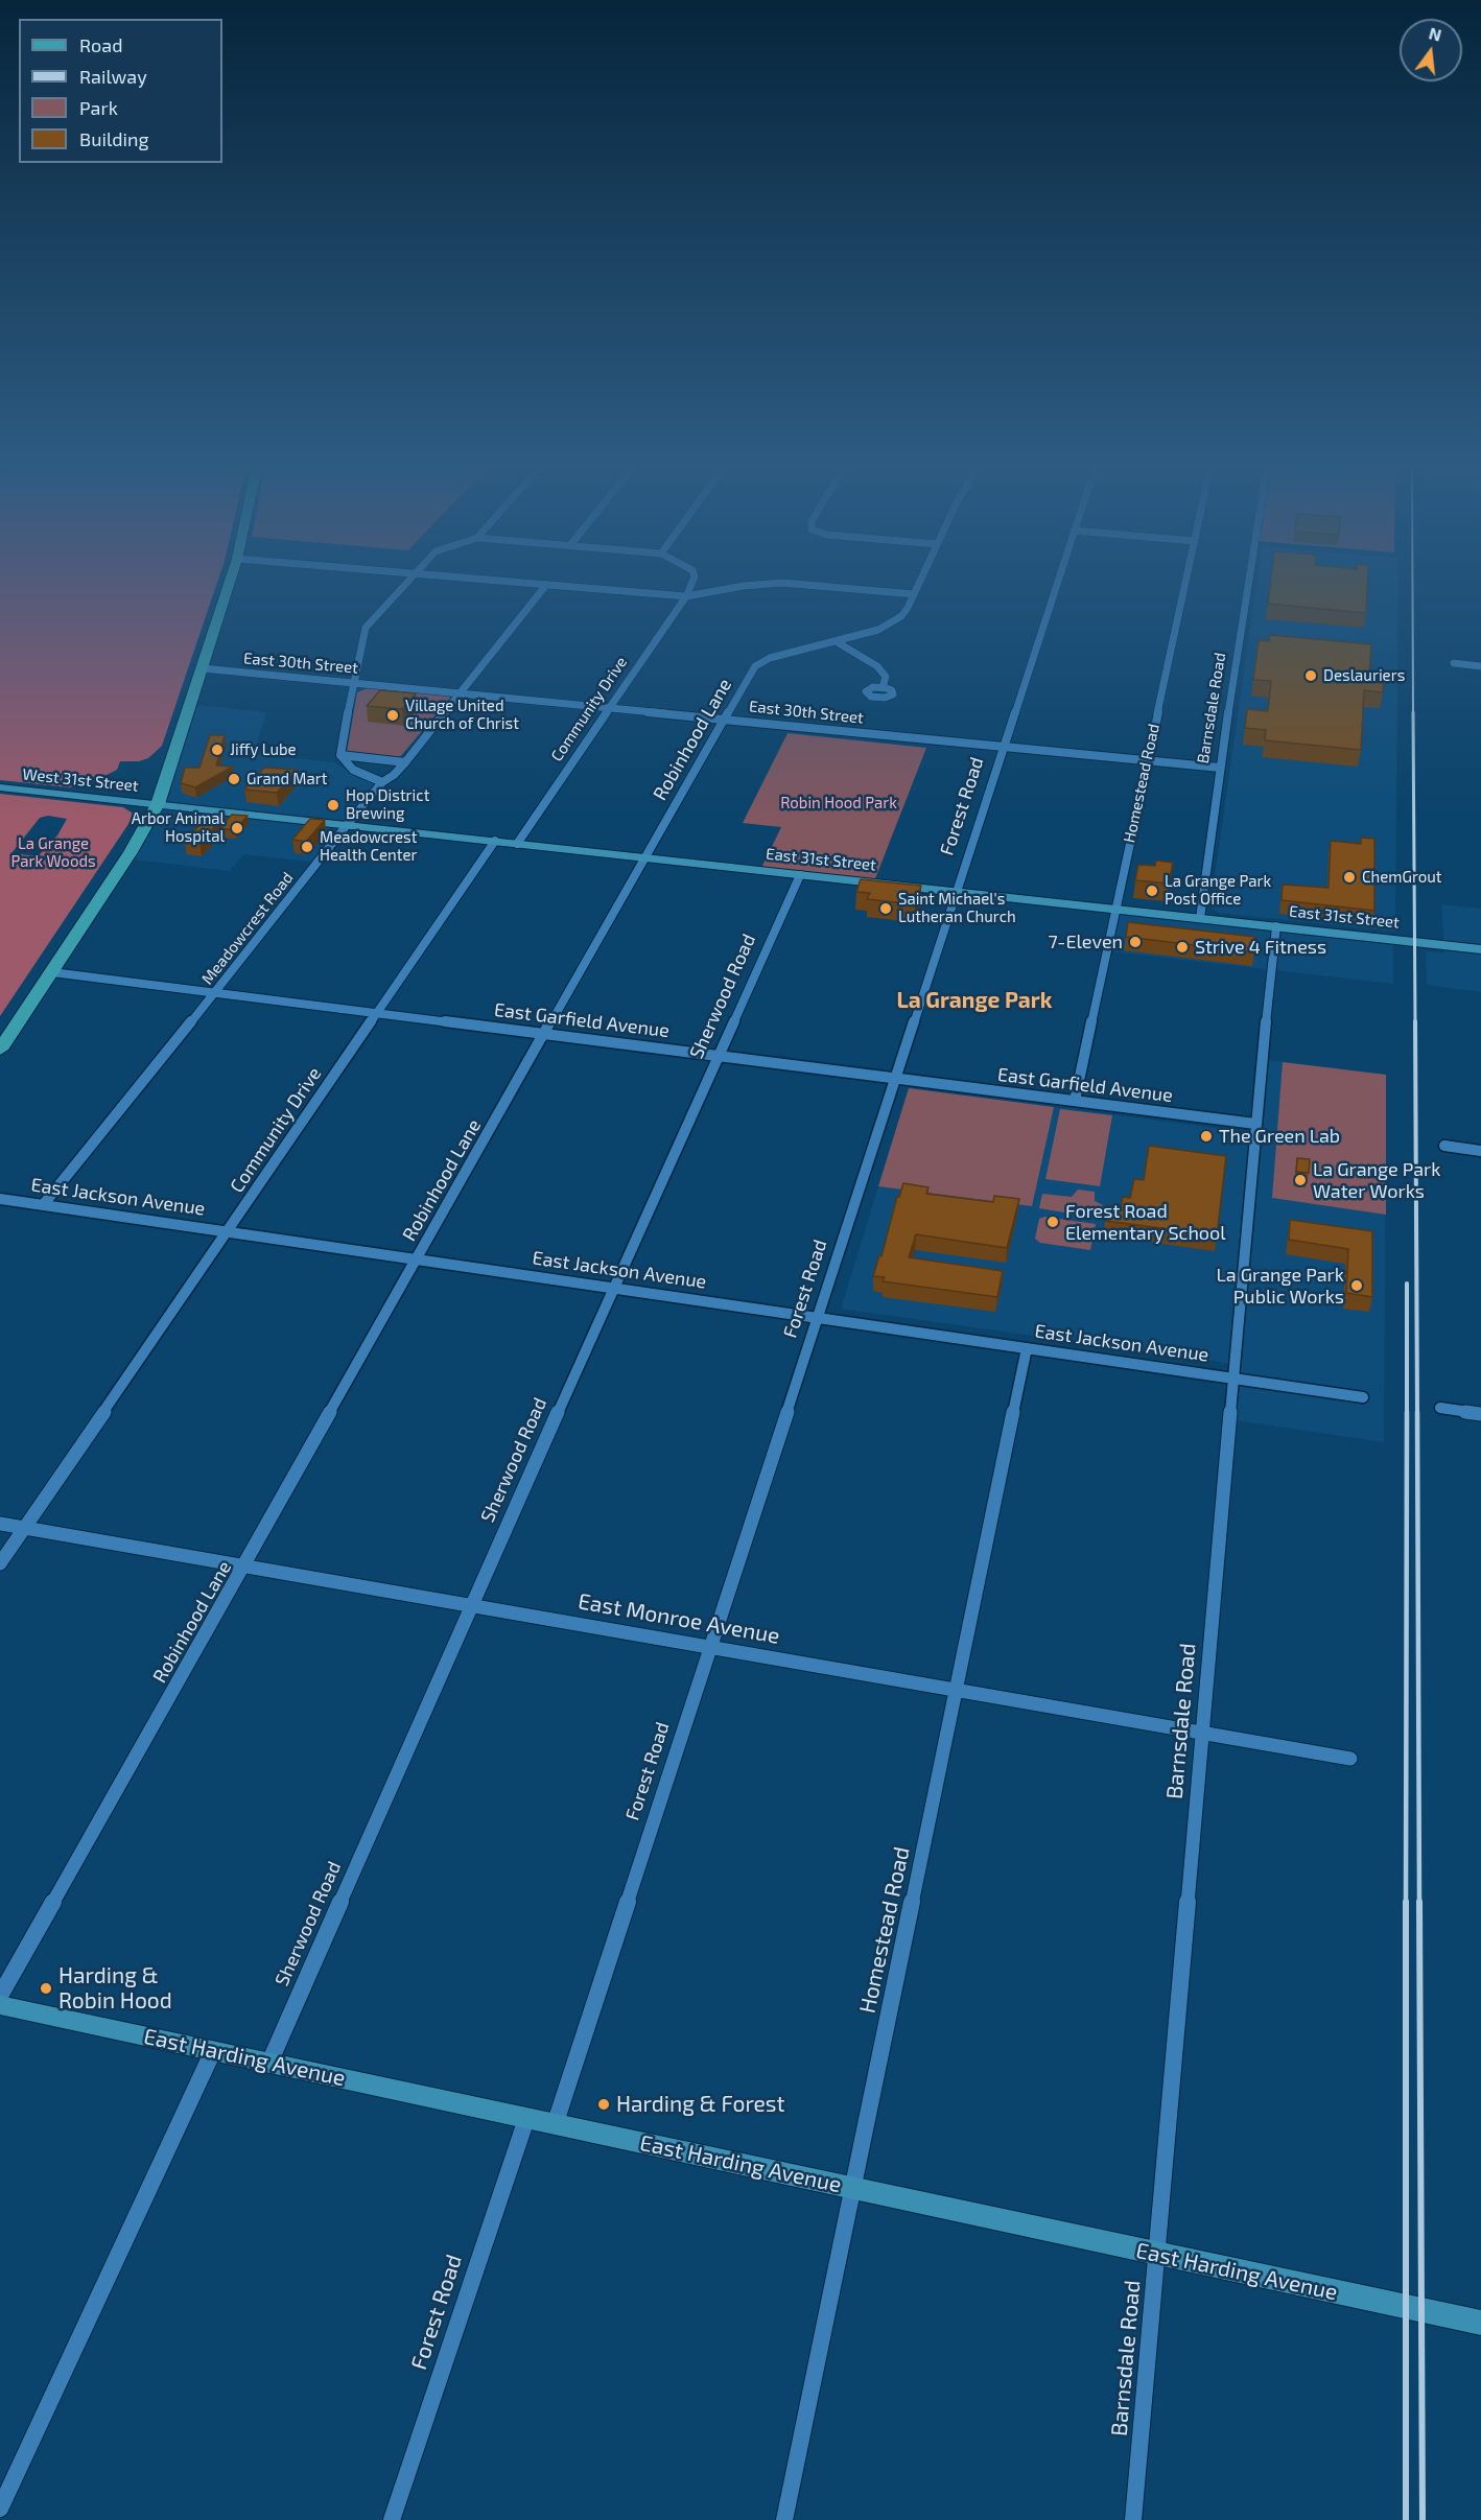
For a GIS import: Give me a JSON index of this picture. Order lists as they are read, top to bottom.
{
  "streets": {
    "main road": ["West 31st Street", "East 31st Street", "East Harding Avenue"],
    "street": [
      "East 30th Street",
      "Barnsdale Road",
      "Community Drive",
      "Robinhood Lane",
      "Homestead Road",
      "Forest Road",
      "Meadowcrest Road",
      "Sherwood Road",
      "East Garfield Avenue",
      "East Jackson Avenue",
      "East Monroe Avenue"
    ]
  },
  "crossings": [
    ["East 30th Street", "Barnsdale Road"],
    ["East 30th Street", "Community Drive"],
    ["East 30th Street", "Robinhood Lane"],
    ["East 30th Street", "Homestead Road"],
    ["East 30th Street", "Forest Road"],
    ["East 30th Street", "Meadowcrest Road"],
    ["Barnsdale Road", "East 31st Street"],
    ["Barnsdale Road", "East Garfield Avenue"],
    ["Barnsdale Road", "East Jackson Avenue"],
    ["Barnsdale Road", "East Monroe Avenue"],
    ["Barnsdale Road", "East Harding Avenue"],
    ["Community Drive", "East 31st Street"],
    ["Community Drive", "East Garfield Avenue"],
    ["Community Drive", "East Jackson Avenue"],
    ["Community Drive", "East Monroe Avenue"],
    ["Robinhood Lane", "East 31st Street"],
    ["Robinhood Lane", "East Garfield Avenue"],
    ["Robinhood Lane", "East Jackson Avenue"],
    ["Robinhood Lane", "East Monroe Avenue"],
    ["West 31st Street", "East 31st Street"],
    ["Homestead Road", "East 31st Street"],
    ["Homestead Road", "East Garfield Avenue"],
    ["Homestead Road", "East Jackson Avenue"],
    ["Homestead Road", "East Monroe Avenue"],
    ["Homestead Road", "East Harding Avenue"],
    ["Forest Road", "East 31st Street"],
    ["Forest Road", "East Garfield Avenue"],
    ["Forest Road", "East Jackson Avenue"],
    ["Forest Road", "East Monroe Avenue"],
    ["Forest Road", "East Harding Avenue"],
    ["East 31st Street", "Meadowcrest Road"],
    ["East 31st Street", "Sherwood Road"],
    ["Meadowcrest Road", "East Garfield Avenue"],
    ["Meadowcrest Road", "East Jackson Avenue"],
    ["Sherwood Road", "East Garfield Avenue"],
    ["Sherwood Road", "East Jackson Avenue"],
    ["Sherwood Road", "East Monroe Avenue"],
    ["Sherwood Road", "East Harding Avenue"]
  ],
  "districts": ["La Grange Park"],
  "parks": ["Robin Hood Park", "La Grange Park Woods"],
  "places": [
    "Deslauriers",
    "Village United Church of Christ",
    "Jiffy Lube",
    "Grand Mart",
    "Hop District Brewing",
    "Arbor Animal Hospital",
    "Meadowcrest Health Center",
    "ChemGrout",
    "La Grange Park Post Office",
    "Saint Michael's Lutheran Church",
    "7-Eleven",
    "Strive 4 Fitness",
    "The Green Lab",
    "La Grange Park Water Works",
    "Forest Road Elementary School",
    "La Grange Park Public Works",
    "Harding & Robin Hood",
    "Harding & Forest"
  ],
  "legend": [
    "Road",
    "Railway",
    "Park",
    "Building"
  ],
  "north": "top"
}
